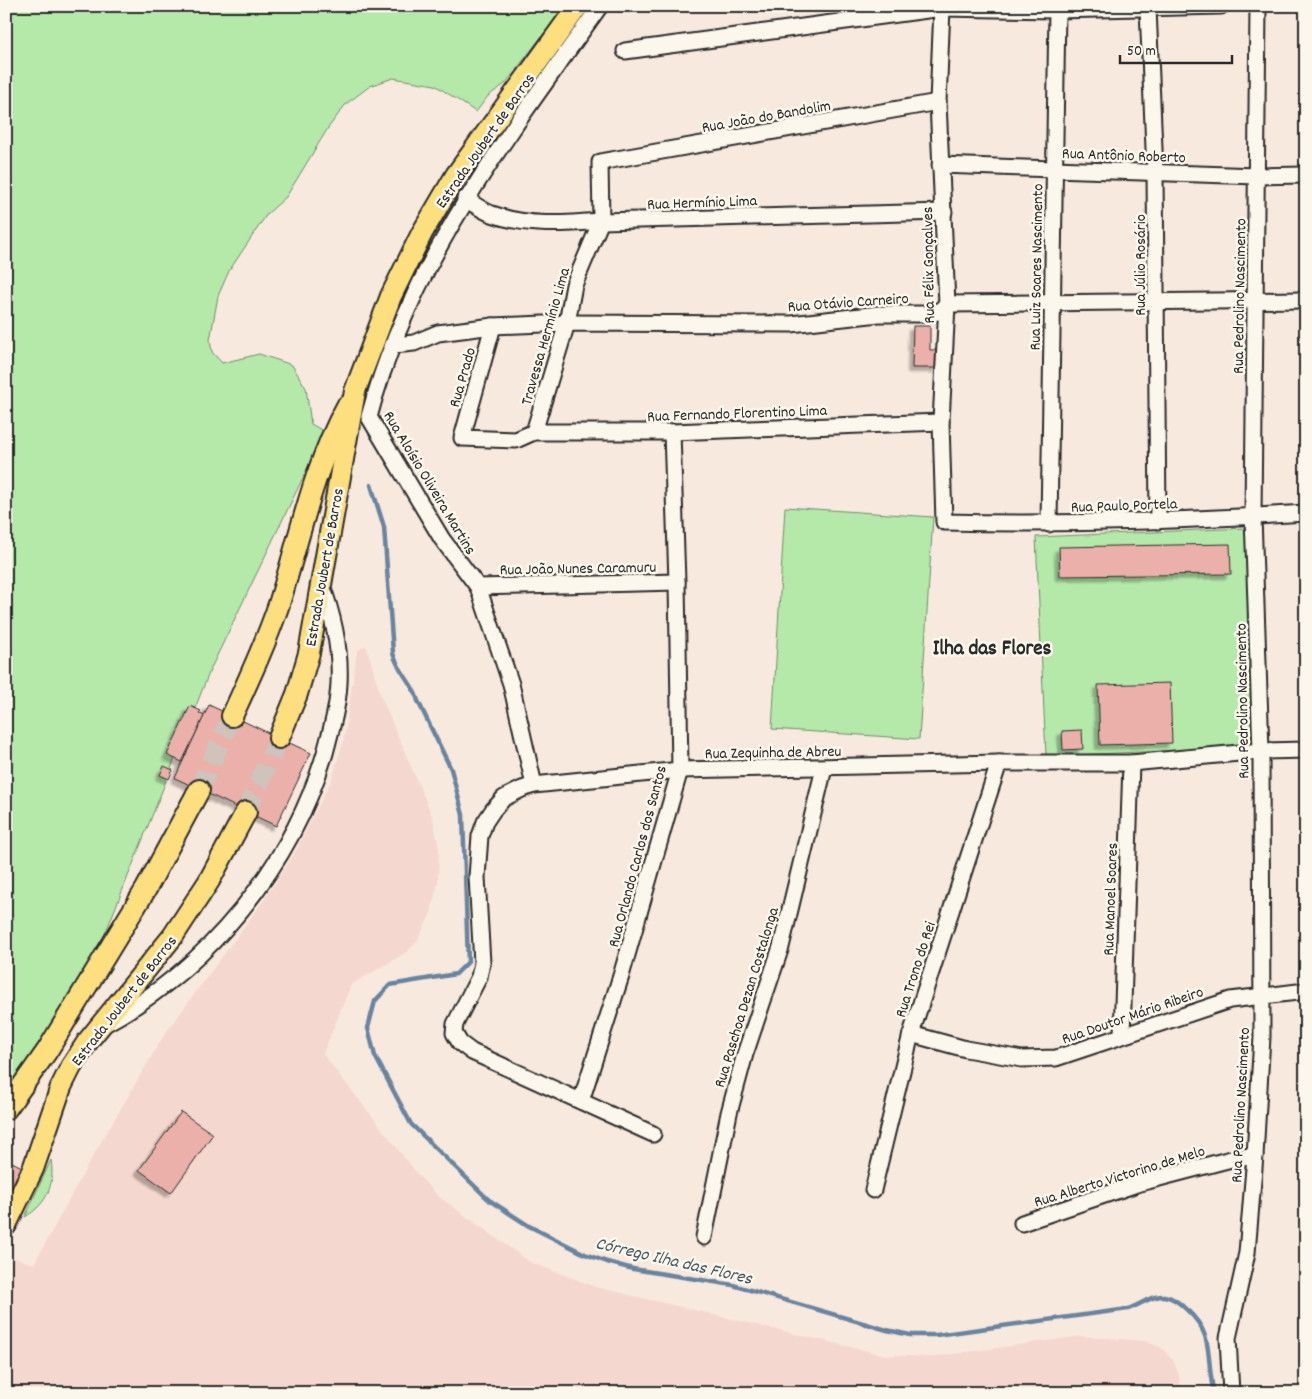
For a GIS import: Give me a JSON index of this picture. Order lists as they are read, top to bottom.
{
  "streets": {
    "main road": ["Estrada Joubert de Barros"],
    "street": [
      "Rua João do Bandolim",
      "Rua Antônio Roberto",
      "Rua Hermínio Lima",
      "Rua Félix Gonçalves",
      "Rua Júlio Rosário",
      "Rua Luiz Soares Nascimento",
      "Rua Pedrolino Nascimento",
      "Rua Otávio Carneiro",
      "Travessa Hermínio Lima",
      "Rua Prado",
      "Rua Fernando Florentino Lima",
      "Rua Aloísio Oliveira Martins",
      "Rua Paulo Portela",
      "Rua João Nunes Caramuru",
      "Rua Zequinha de Abreu",
      "Rua Orlando Carlos dos Santos",
      "Rua Manoel Soares",
      "Rua Trono do Rei",
      "Rua Paschoa Dezan Costalonga",
      "Rua Doutor Mário Ribeiro",
      "Rua Alberto Victorino de Melo"
    ]
  },
  "crossings": [
    ["Rua João do Bandolim", "Rua Félix Gonçalves"],
    ["Rua João do Bandolim", "Travessa Hermínio Lima"],
    ["Rua Antônio Roberto", "Rua Félix Gonçalves"],
    ["Rua Antônio Roberto", "Rua Júlio Rosário"],
    ["Rua Antônio Roberto", "Rua Luiz Soares Nascimento"],
    ["Rua Antônio Roberto", "Rua Pedrolino Nascimento"],
    ["Rua Hermínio Lima", "Rua Félix Gonçalves"],
    ["Rua Hermínio Lima", "Travessa Hermínio Lima"],
    ["Rua Hermínio Lima", "Rua Aloísio Oliveira Martins"],
    ["Rua Félix Gonçalves", "Rua Otávio Carneiro"],
    ["Rua Félix Gonçalves", "Rua Fernando Florentino Lima"],
    ["Rua Félix Gonçalves", "Rua Paulo Portela"],
    ["Rua Júlio Rosário", "Rua Otávio Carneiro"],
    ["Rua Júlio Rosário", "Rua Paulo Portela"],
    ["Rua Luiz Soares Nascimento", "Rua Otávio Carneiro"],
    ["Rua Luiz Soares Nascimento", "Rua Paulo Portela"],
    ["Rua Pedrolino Nascimento", "Rua Otávio Carneiro"],
    ["Rua Pedrolino Nascimento", "Rua Paulo Portela"],
    ["Rua Pedrolino Nascimento", "Rua Zequinha de Abreu"],
    ["Rua Pedrolino Nascimento", "Rua Doutor Mário Ribeiro"],
    ["Rua Pedrolino Nascimento", "Rua Alberto Victorino de Melo"],
    ["Rua Otávio Carneiro", "Travessa Hermínio Lima"],
    ["Rua Otávio Carneiro", "Rua Prado"],
    ["Rua Otávio Carneiro", "Rua Aloísio Oliveira Martins"],
    ["Travessa Hermínio Lima", "Rua Fernando Florentino Lima"],
    ["Rua Prado", "Rua Fernando Florentino Lima"],
    ["Rua Fernando Florentino Lima", "Rua Orlando Carlos dos Santos"],
    ["Rua Aloísio Oliveira Martins", "Rua João Nunes Caramuru"],
    ["Rua Aloísio Oliveira Martins", "Rua Zequinha de Abreu"],
    ["Rua João Nunes Caramuru", "Rua Orlando Carlos dos Santos"],
    ["Rua Zequinha de Abreu", "Rua Orlando Carlos dos Santos"],
    ["Rua Zequinha de Abreu", "Rua Manoel Soares"],
    ["Rua Zequinha de Abreu", "Rua Trono do Rei"],
    ["Rua Zequinha de Abreu", "Rua Paschoa Dezan Costalonga"],
    ["Rua Manoel Soares", "Rua Doutor Mário Ribeiro"],
    ["Rua Trono do Rei", "Rua Doutor Mário Ribeiro"]
  ],
  "districts": ["Ilha das Flores"],
  "water": ["Córrego Ilha das Flores"],
  "scale_bar": "50 m"
}
